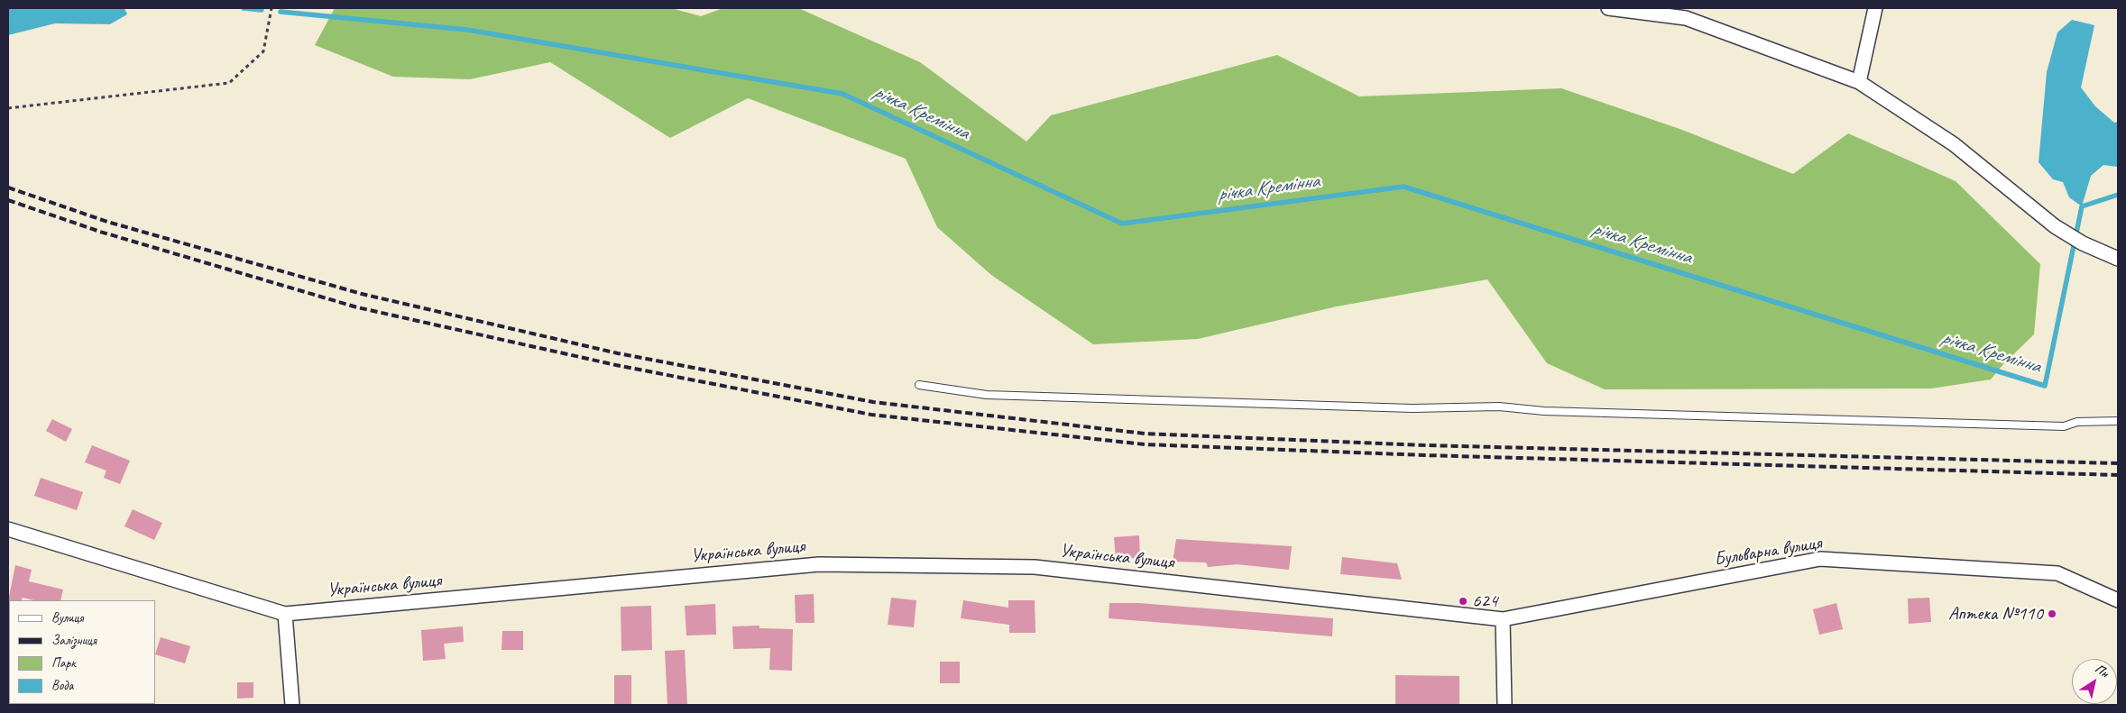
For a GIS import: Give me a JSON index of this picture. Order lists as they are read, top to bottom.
{
  "streets": {
    "street": ["Українська вулиця", "Бульварна вулиця"]
  },
  "crossings": [
    ["Українська вулиця", "Бульварна вулиця"]
  ],
  "water": ["річка Кремінна"],
  "places": ["624", "Аптека №110"],
  "legend": [
    "Вулиця",
    "Залізниця",
    "Парк",
    "Вода"
  ],
  "north": "top right"
}
